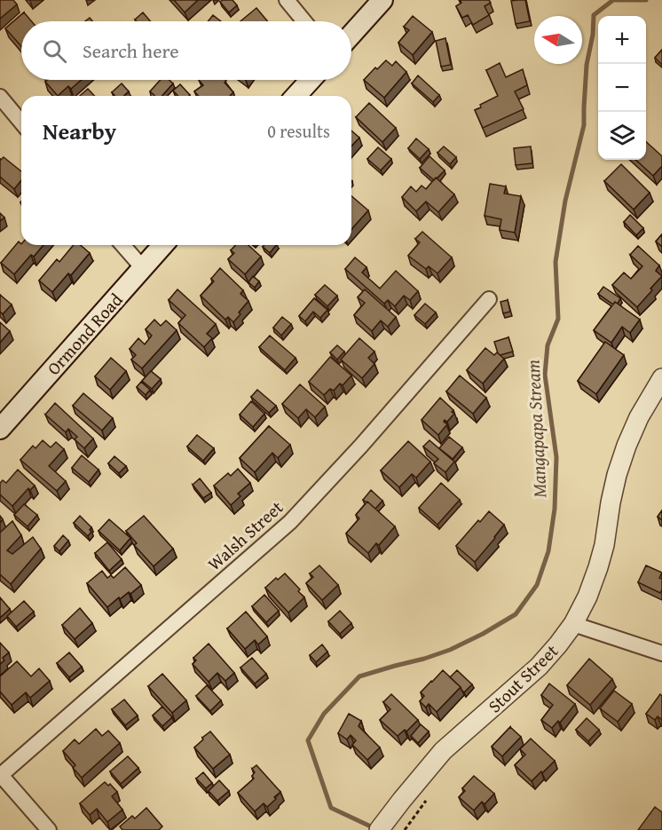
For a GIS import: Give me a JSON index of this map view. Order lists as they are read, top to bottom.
{
  "streets": {
    "main road": ["Ormond Road"],
    "street": ["Walsh Street", "Stout Street"]
  },
  "water": ["Mangapapa Stream"],
  "north": "left",
  "page": {
    "map_buttons": ["+", "−"],
    "search": "Search here",
    "heading": ["Nearby", "0 results"]
  }
}
